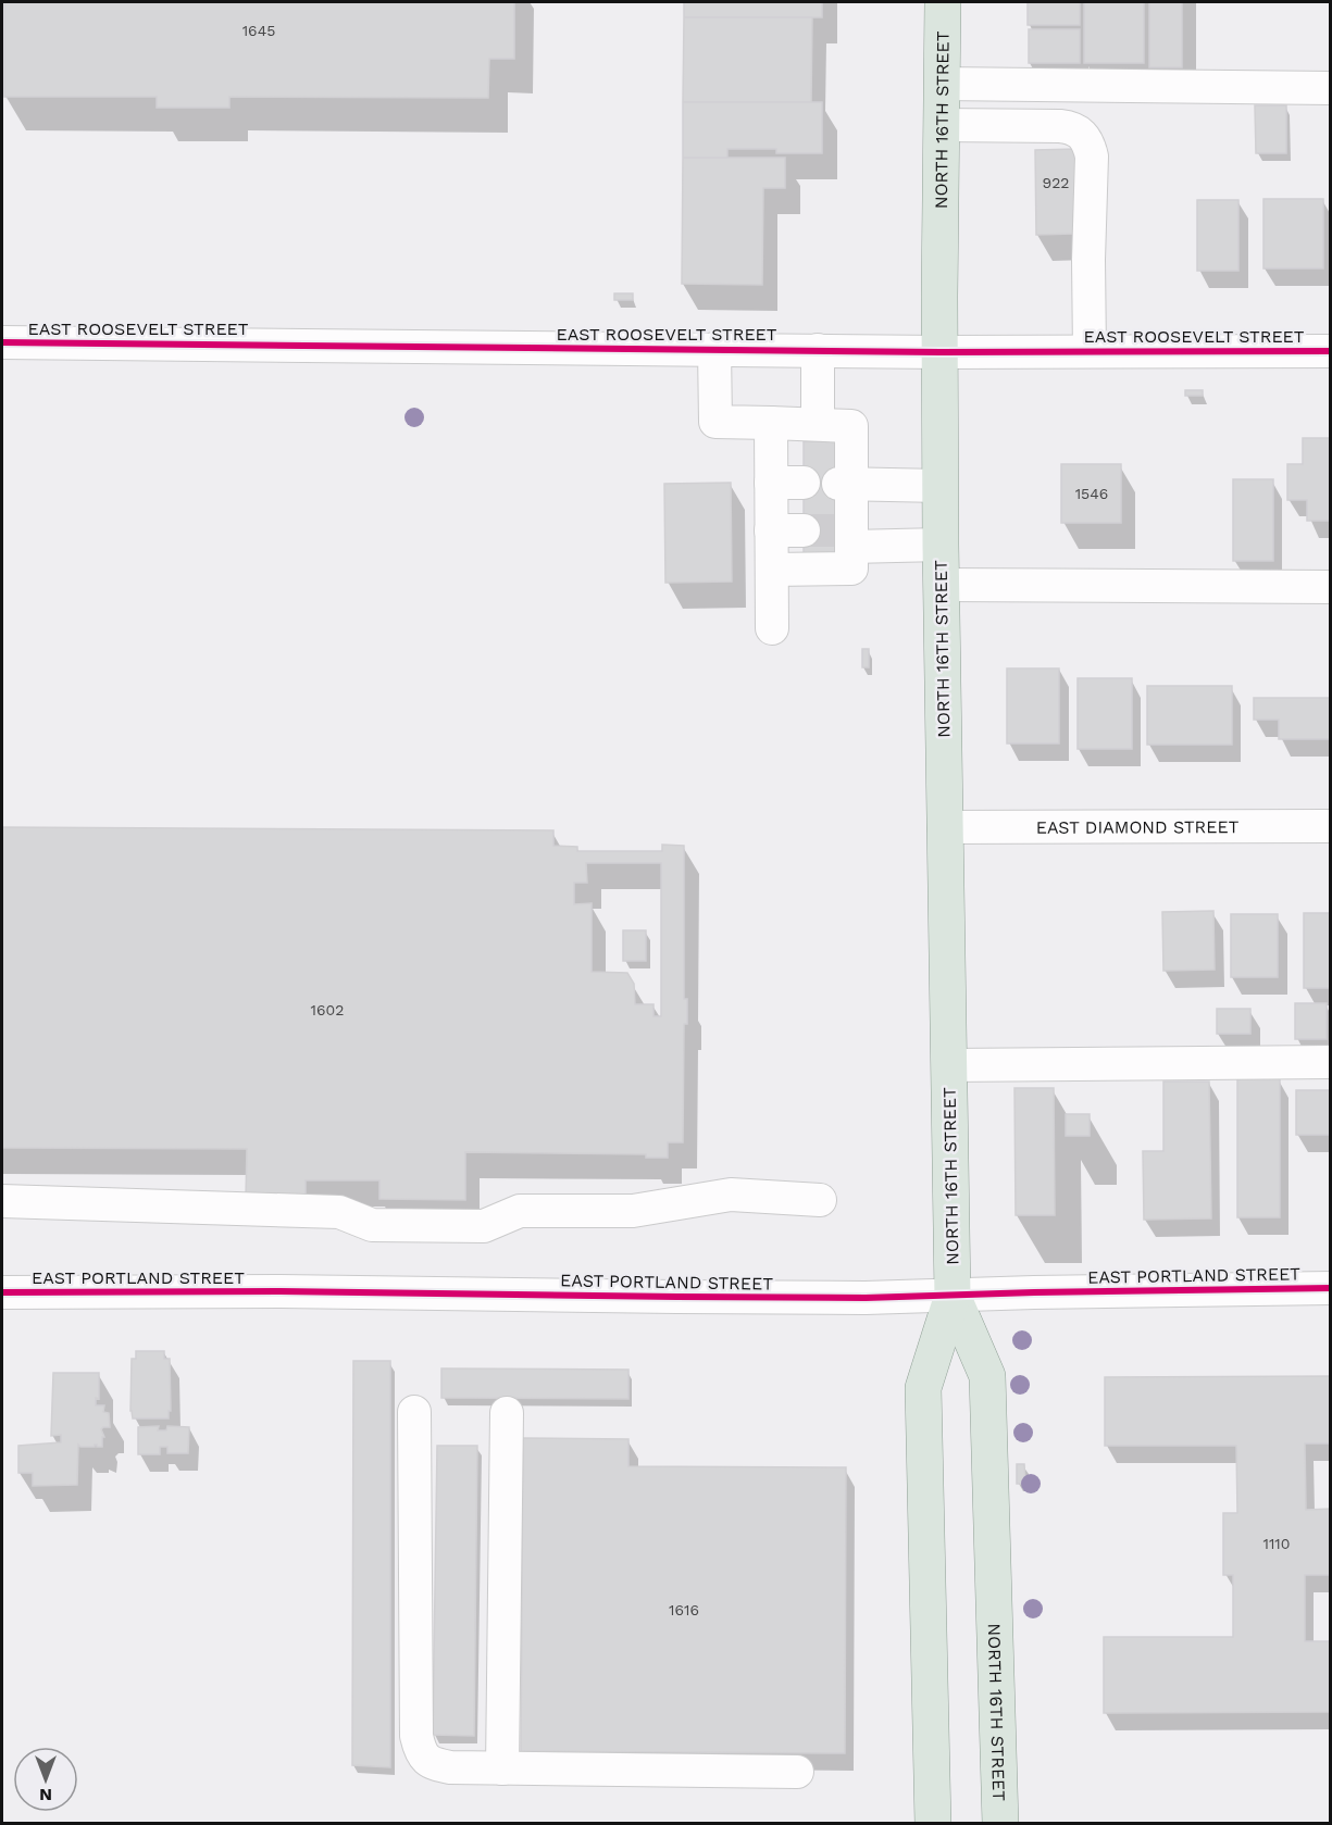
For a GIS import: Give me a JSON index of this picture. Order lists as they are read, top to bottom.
{
  "streets": {
    "main road": ["NORTH 16TH STREET"],
    "street": ["EAST ROOSEVELT STREET", "EAST DIAMOND STREET", "EAST PORTLAND STREET"]
  },
  "crossings": [
    ["NORTH 16TH STREET", "EAST ROOSEVELT STREET"],
    ["NORTH 16TH STREET", "EAST DIAMOND STREET"],
    ["NORTH 16TH STREET", "EAST PORTLAND STREET"]
  ],
  "house_numbers": [
    "1645",
    "922",
    "1546",
    "1602",
    "1110",
    "1616"
  ],
  "north": "bottom"
}
